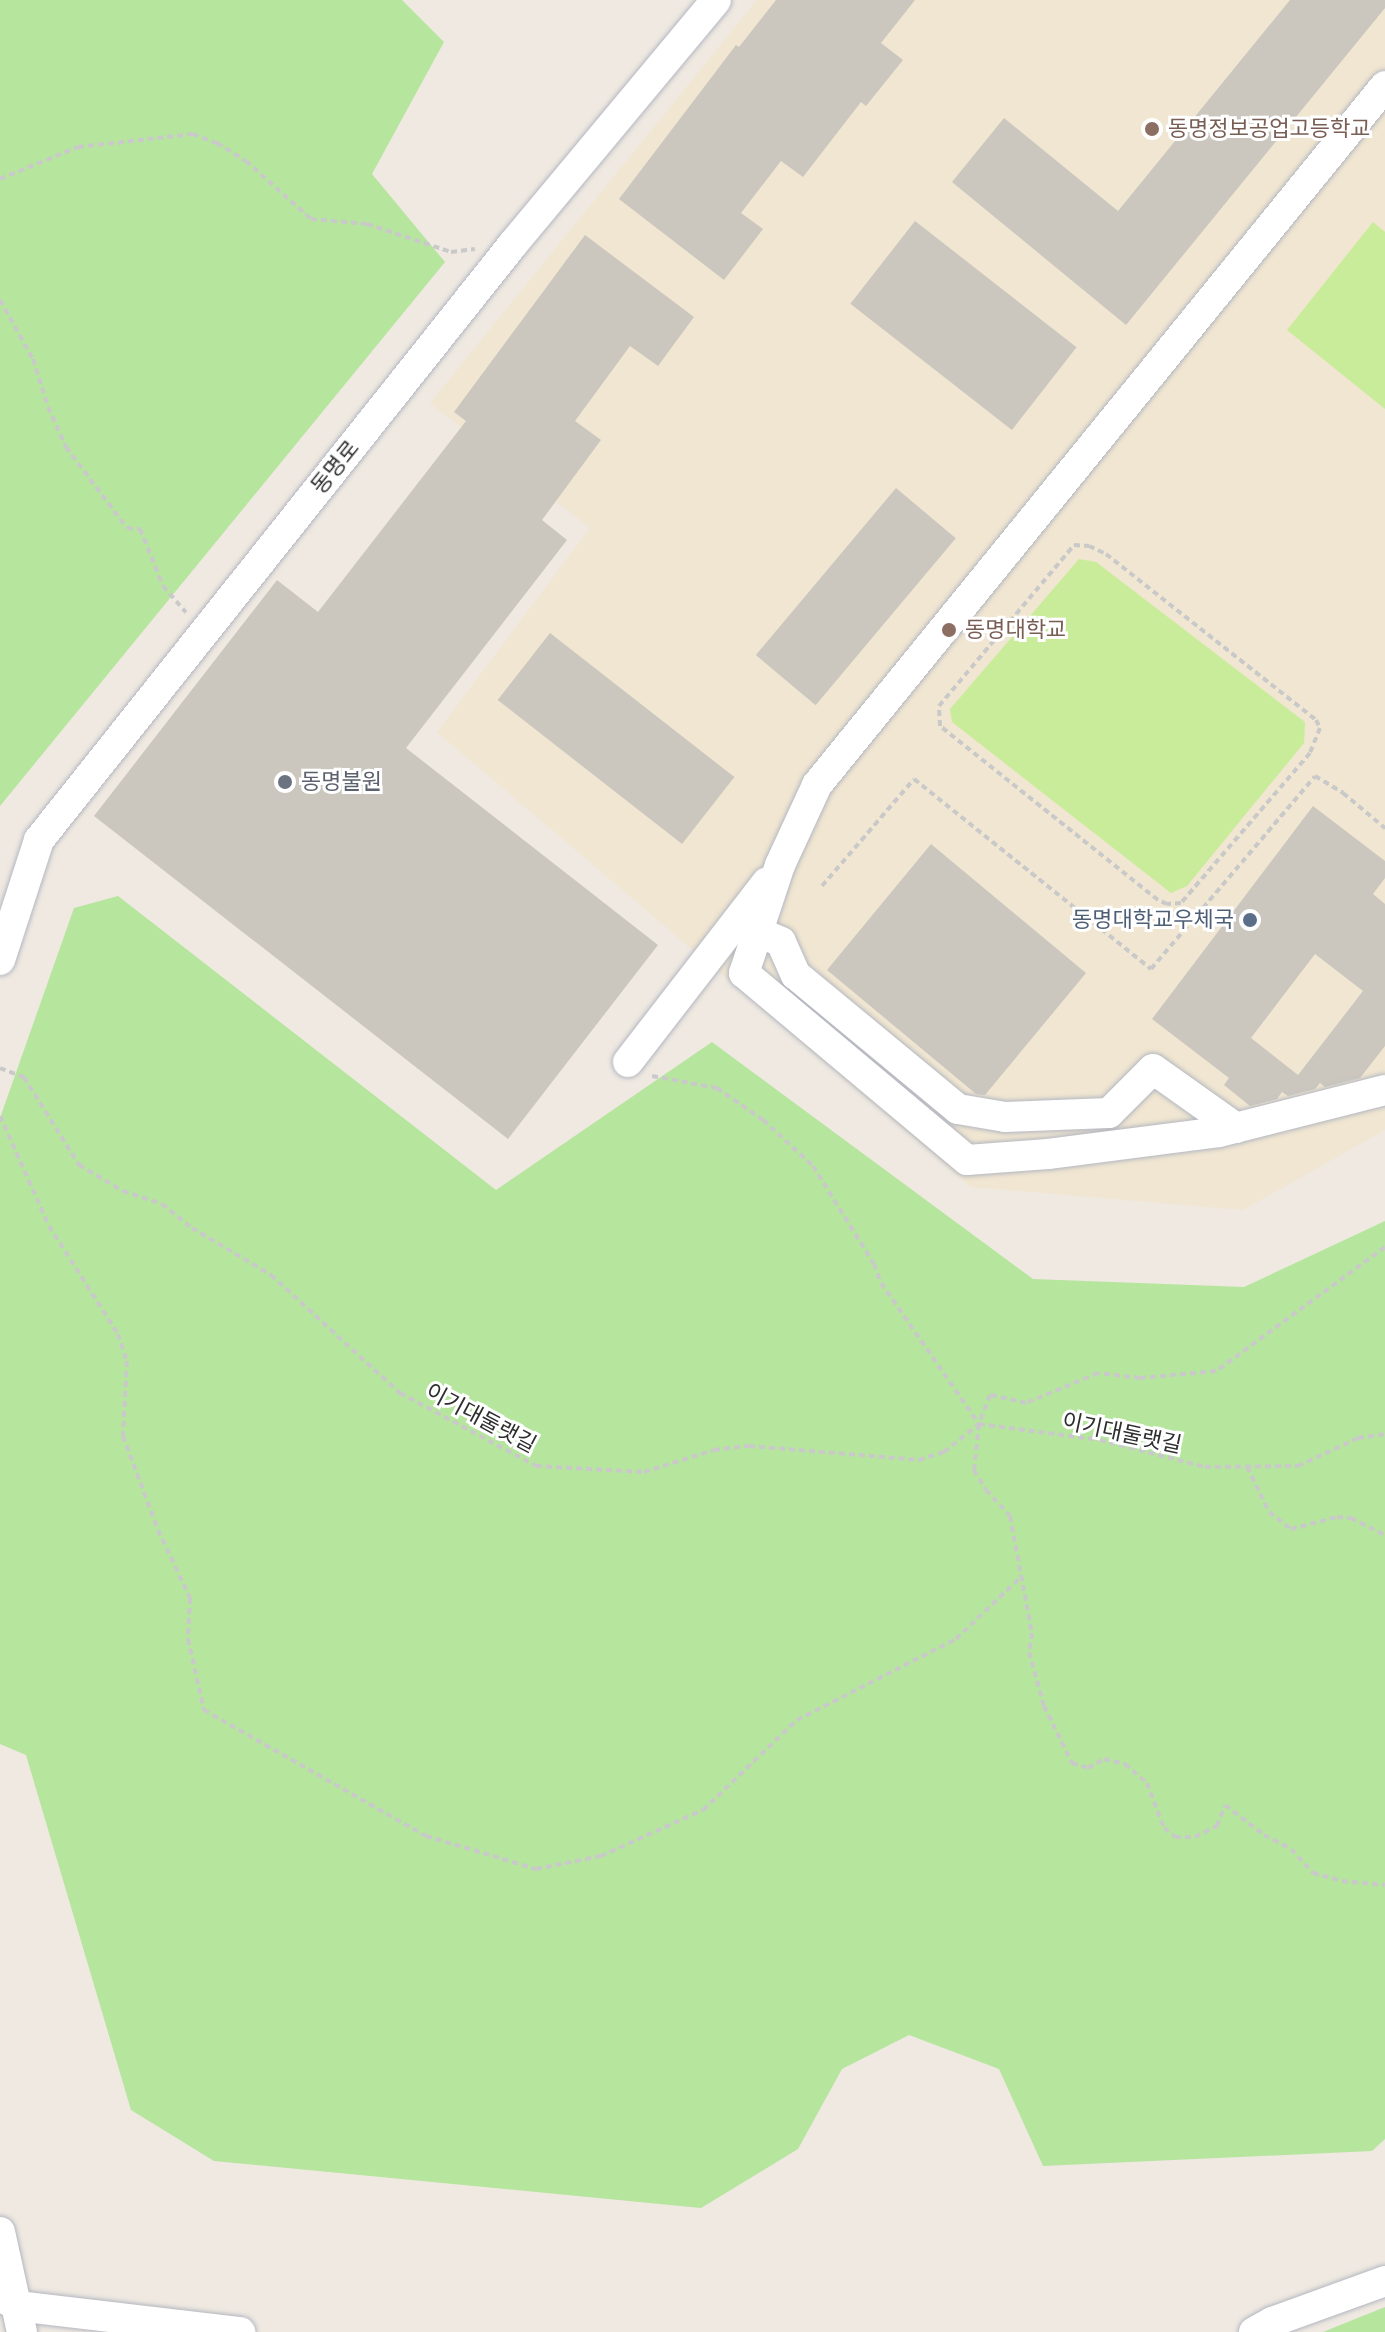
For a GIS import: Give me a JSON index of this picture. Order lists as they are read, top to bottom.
{
  "streets": {
    "street": ["동명로"],
    "path": ["이기대둘랫길"]
  },
  "places": [
    "동명정보공업고등학교",
    "동명대학교",
    "동명불원",
    "동명대학교우체국"
  ]
}
